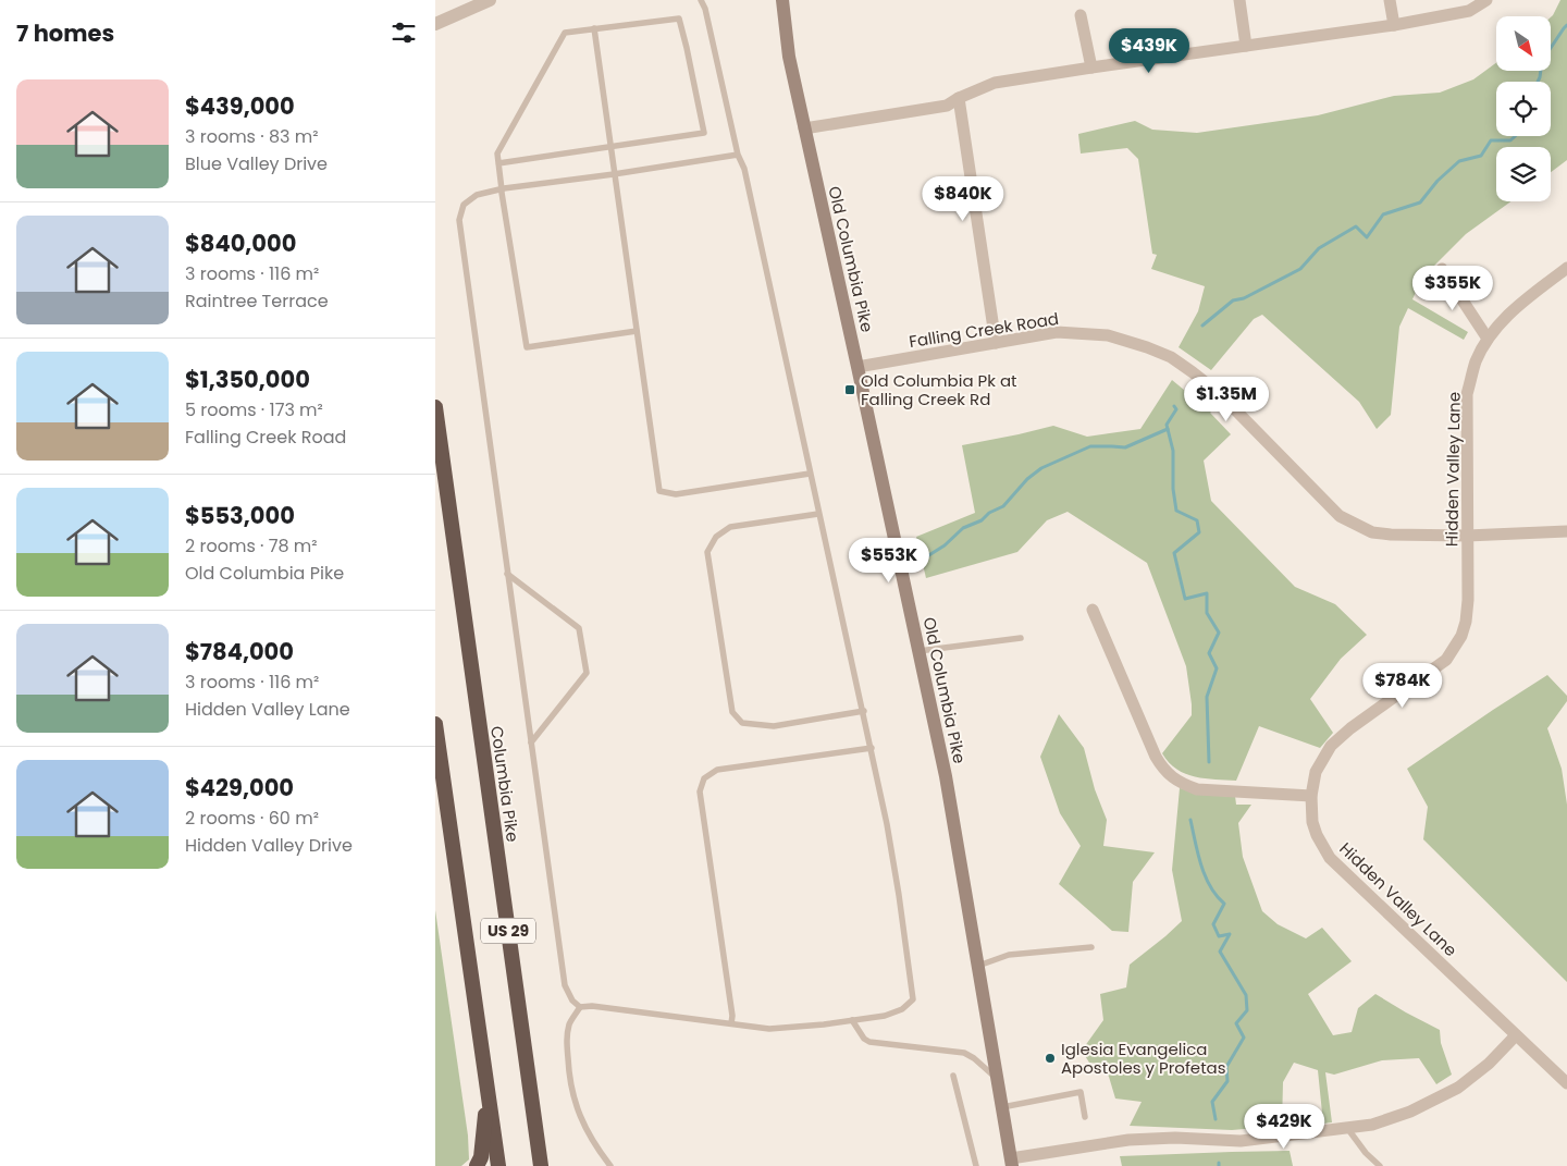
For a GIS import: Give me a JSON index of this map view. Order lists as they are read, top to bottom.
{
  "streets": {
    "highway": ["Columbia Pike", "US 29"],
    "main road": ["Old Columbia Pike"],
    "street": ["Falling Creek Road", "Hidden Valley Lane"]
  },
  "crossings": [
    ["Old Columbia Pike", "Falling Creek Road"],
    ["Falling Creek Road", "Hidden Valley Lane"]
  ],
  "places": {
    "transit": ["Old Columbia Pk at Falling Creek Rd"],
    "other": ["Iglesia Evangelica Apostoles y Profetas"]
  },
  "north": "bottom right",
  "page": {
    "heading": "7 homes",
    "price": [
      "$439K",
      "$840K",
      "$355K",
      "$1.35M",
      "$553K",
      "$784K",
      "$429K"
    ],
    "list": [
      {
        "name": "$439,000",
        "note": "3 rooms · 83 m² · Blue Valley Drive"
      },
      {
        "name": "$840,000",
        "note": "3 rooms · 116 m² · Raintree Terrace"
      },
      {
        "name": "$1,350,000",
        "note": "5 rooms · 173 m² · Falling Creek Road"
      },
      {
        "name": "$553,000",
        "note": "2 rooms · 78 m² · Old Columbia Pike"
      },
      {
        "name": "$784,000",
        "note": "3 rooms · 116 m² · Hidden Valley Lane"
      },
      {
        "name": "$429,000",
        "note": "2 rooms · 60 m² · Hidden Valley Drive"
      }
    ]
  }
}
